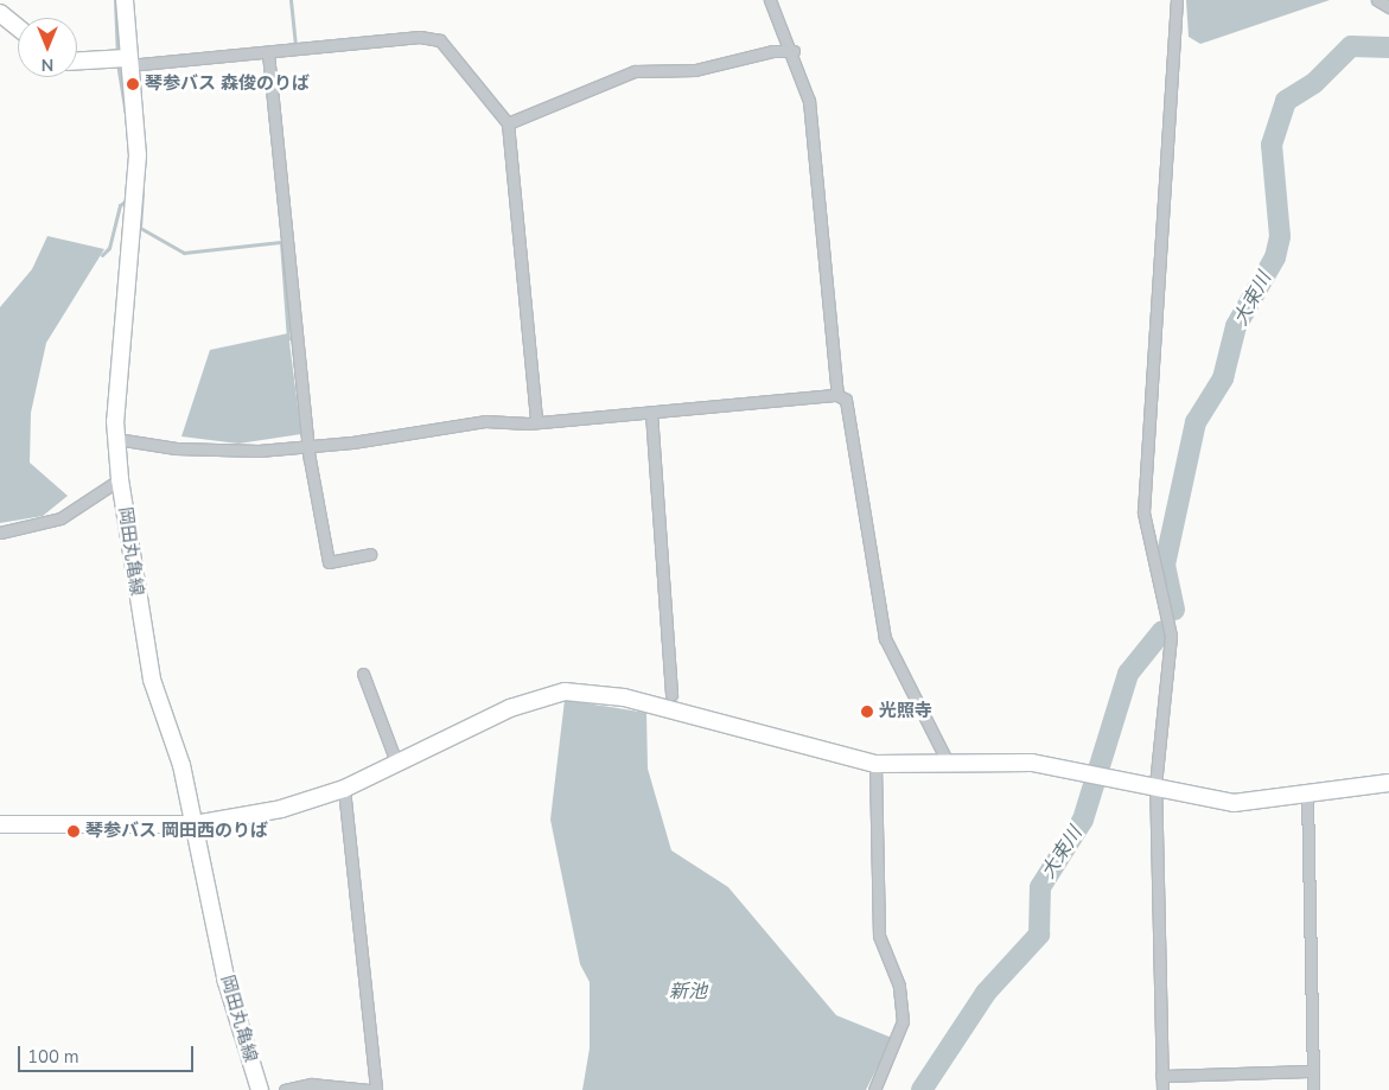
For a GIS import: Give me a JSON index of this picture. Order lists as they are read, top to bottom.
{
  "streets": {
    "street": ["岡田丸亀線"]
  },
  "water": ["大束川", "新池"],
  "places": ["琴参バス 森俊のりば", "光照寺", "琴参バス 岡田西のりば"],
  "scale_bar": "100 m",
  "north": "bottom"
}
